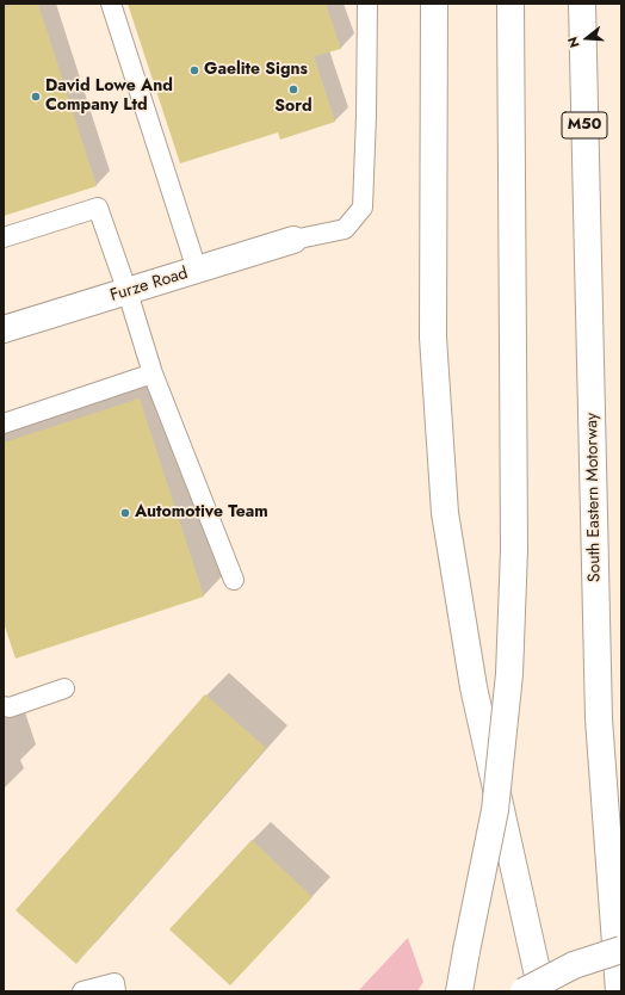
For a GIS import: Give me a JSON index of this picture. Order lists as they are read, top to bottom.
{
  "streets": {
    "main road": ["M50", "Furze Road", "South Eastern Motorway"]
  },
  "places": [
    "Gaelite Signs",
    "Sord",
    "David Lowe And Company Ltd",
    "Automotive Team"
  ],
  "north": "left"
}
